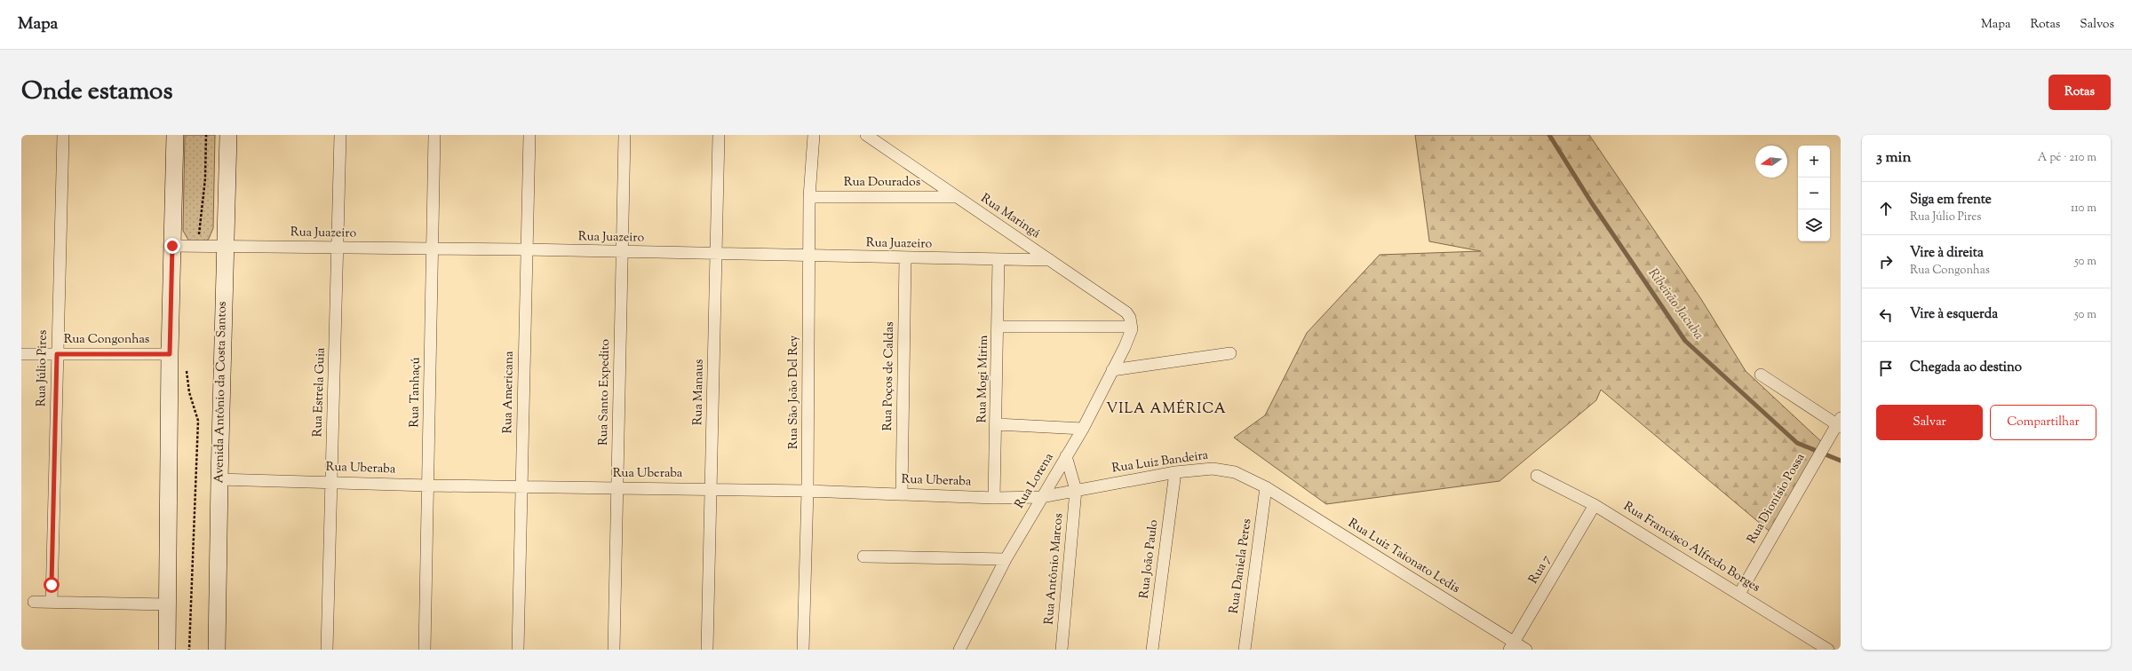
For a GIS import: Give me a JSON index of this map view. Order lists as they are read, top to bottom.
{
  "streets": {
    "street": [
      "Rua Dourados",
      "Rua Maringá",
      "Rua Juazeiro",
      "Rua Congonhas",
      "Rua Júlio Pires",
      "Rua Poços de Caldas",
      "Rua Mogi Mirim",
      "Avenida Antônio da Costa Santos",
      "Rua Estrela Guia",
      "Rua Tanhaçú",
      "Rua Americana",
      "Rua Santo Expedito",
      "Rua Manaus",
      "Rua São João Del Rey",
      "Rua Luiz Bandeira",
      "Rua Uberaba",
      "Rua Lorena",
      "Rua Dionísio Possa",
      "Rua Francisco Alfredo Borges",
      "Rua Luiz Taionato Ledis",
      "Rua João Paulo",
      "Rua Daniela Peres",
      "Rua Antônio Marcos",
      "Rua 7"
    ]
  },
  "crossings": [
    ["Rua Dourados", "Rua Maringá"],
    ["Rua Dourados", "Rua São João Del Rey"],
    ["Rua Maringá", "Rua Juazeiro"],
    ["Rua Maringá", "Rua Lorena"],
    ["Rua Juazeiro", "Rua Poços de Caldas"],
    ["Rua Juazeiro", "Rua Mogi Mirim"],
    ["Rua Juazeiro", "Avenida Antônio da Costa Santos"],
    ["Rua Juazeiro", "Rua Estrela Guia"],
    ["Rua Juazeiro", "Rua Tanhaçú"],
    ["Rua Juazeiro", "Rua Americana"],
    ["Rua Juazeiro", "Rua Santo Expedito"],
    ["Rua Juazeiro", "Rua Manaus"],
    ["Rua Juazeiro", "Rua São João Del Rey"],
    ["Rua Congonhas", "Rua Júlio Pires"],
    ["Rua Poços de Caldas", "Rua Uberaba"],
    ["Rua Mogi Mirim", "Rua Uberaba"],
    ["Avenida Antônio da Costa Santos", "Rua Uberaba"],
    ["Rua Estrela Guia", "Rua Uberaba"],
    ["Rua Tanhaçú", "Rua Uberaba"],
    ["Rua Americana", "Rua Uberaba"],
    ["Rua Santo Expedito", "Rua Uberaba"],
    ["Rua Manaus", "Rua Uberaba"],
    ["Rua São João Del Rey", "Rua Uberaba"],
    ["Rua Luiz Bandeira", "Rua Uberaba"],
    ["Rua Luiz Bandeira", "Rua Luiz Taionato Ledis"],
    ["Rua Luiz Bandeira", "Rua João Paulo"],
    ["Rua Luiz Bandeira", "Rua Daniela Peres"],
    ["Rua Luiz Bandeira", "Rua Antônio Marcos"],
    ["Rua Uberaba", "Rua Lorena"],
    ["Rua Uberaba", "Rua Antônio Marcos"],
    ["Rua Dionísio Possa", "Rua Francisco Alfredo Borges"],
    ["Rua Francisco Alfredo Borges", "Rua 7"],
    ["Rua Luiz Taionato Ledis", "Rua Daniela Peres"],
    ["Rua Luiz Taionato Ledis", "Rua 7"]
  ],
  "districts": ["VILA AMÉRICA"],
  "water": ["Ribeirão Jacuba"],
  "north": "left",
  "page": {
    "header": "Mapa",
    "nav": ["Mapa", "Rotas", "Salvos"],
    "title": "Onde estamos",
    "buttons": [
      "Rotas",
      ["Salvar", "Compartilhar"]
    ],
    "heading": ["3 min", "A pé · 210 m"],
    "map_buttons": ["+", "−"],
    "list": [
      ["Siga em frente", "Rua Júlio Pires", "110 m"],
      ["Vire à direita", "Rua Congonhas", "50 m"],
      ["Vire à esquerda", "50 m"],
      "Chegada ao destino"
    ]
  }
}
